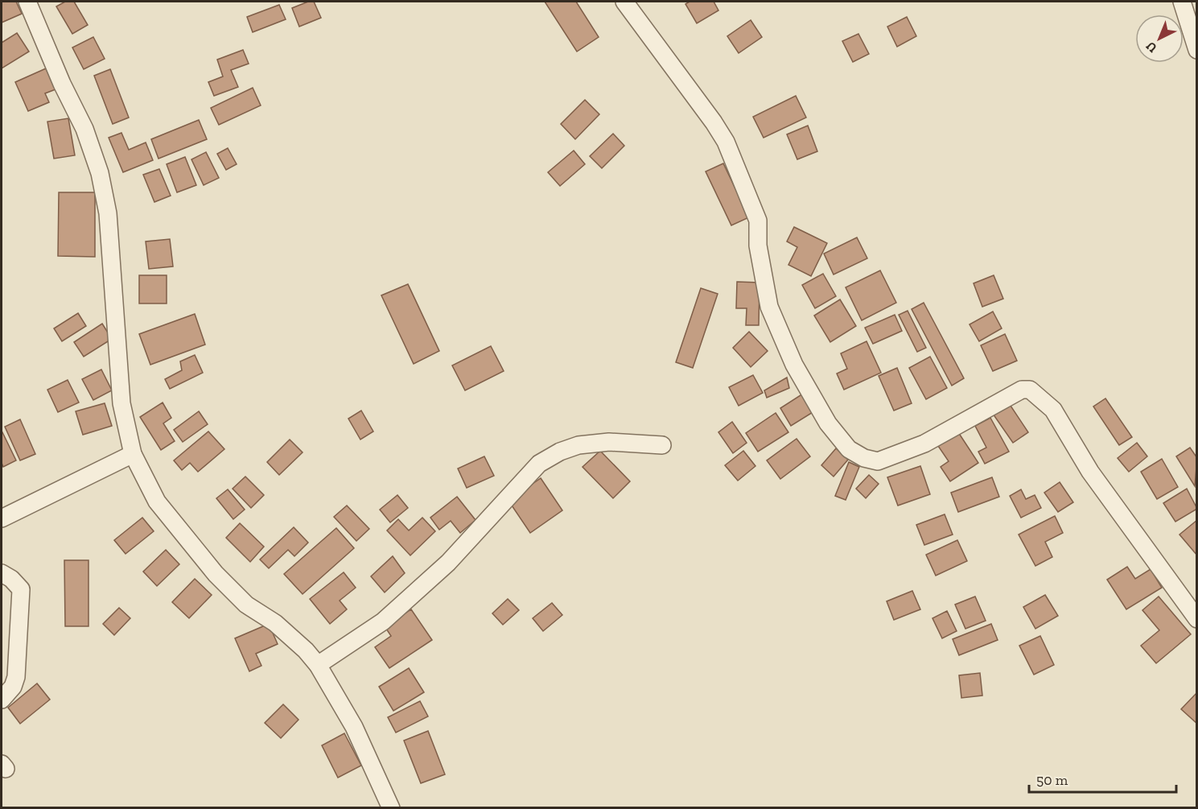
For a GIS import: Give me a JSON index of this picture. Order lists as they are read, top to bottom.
{
  "scale_bar": "50 m",
  "north": "bottom left"
}
